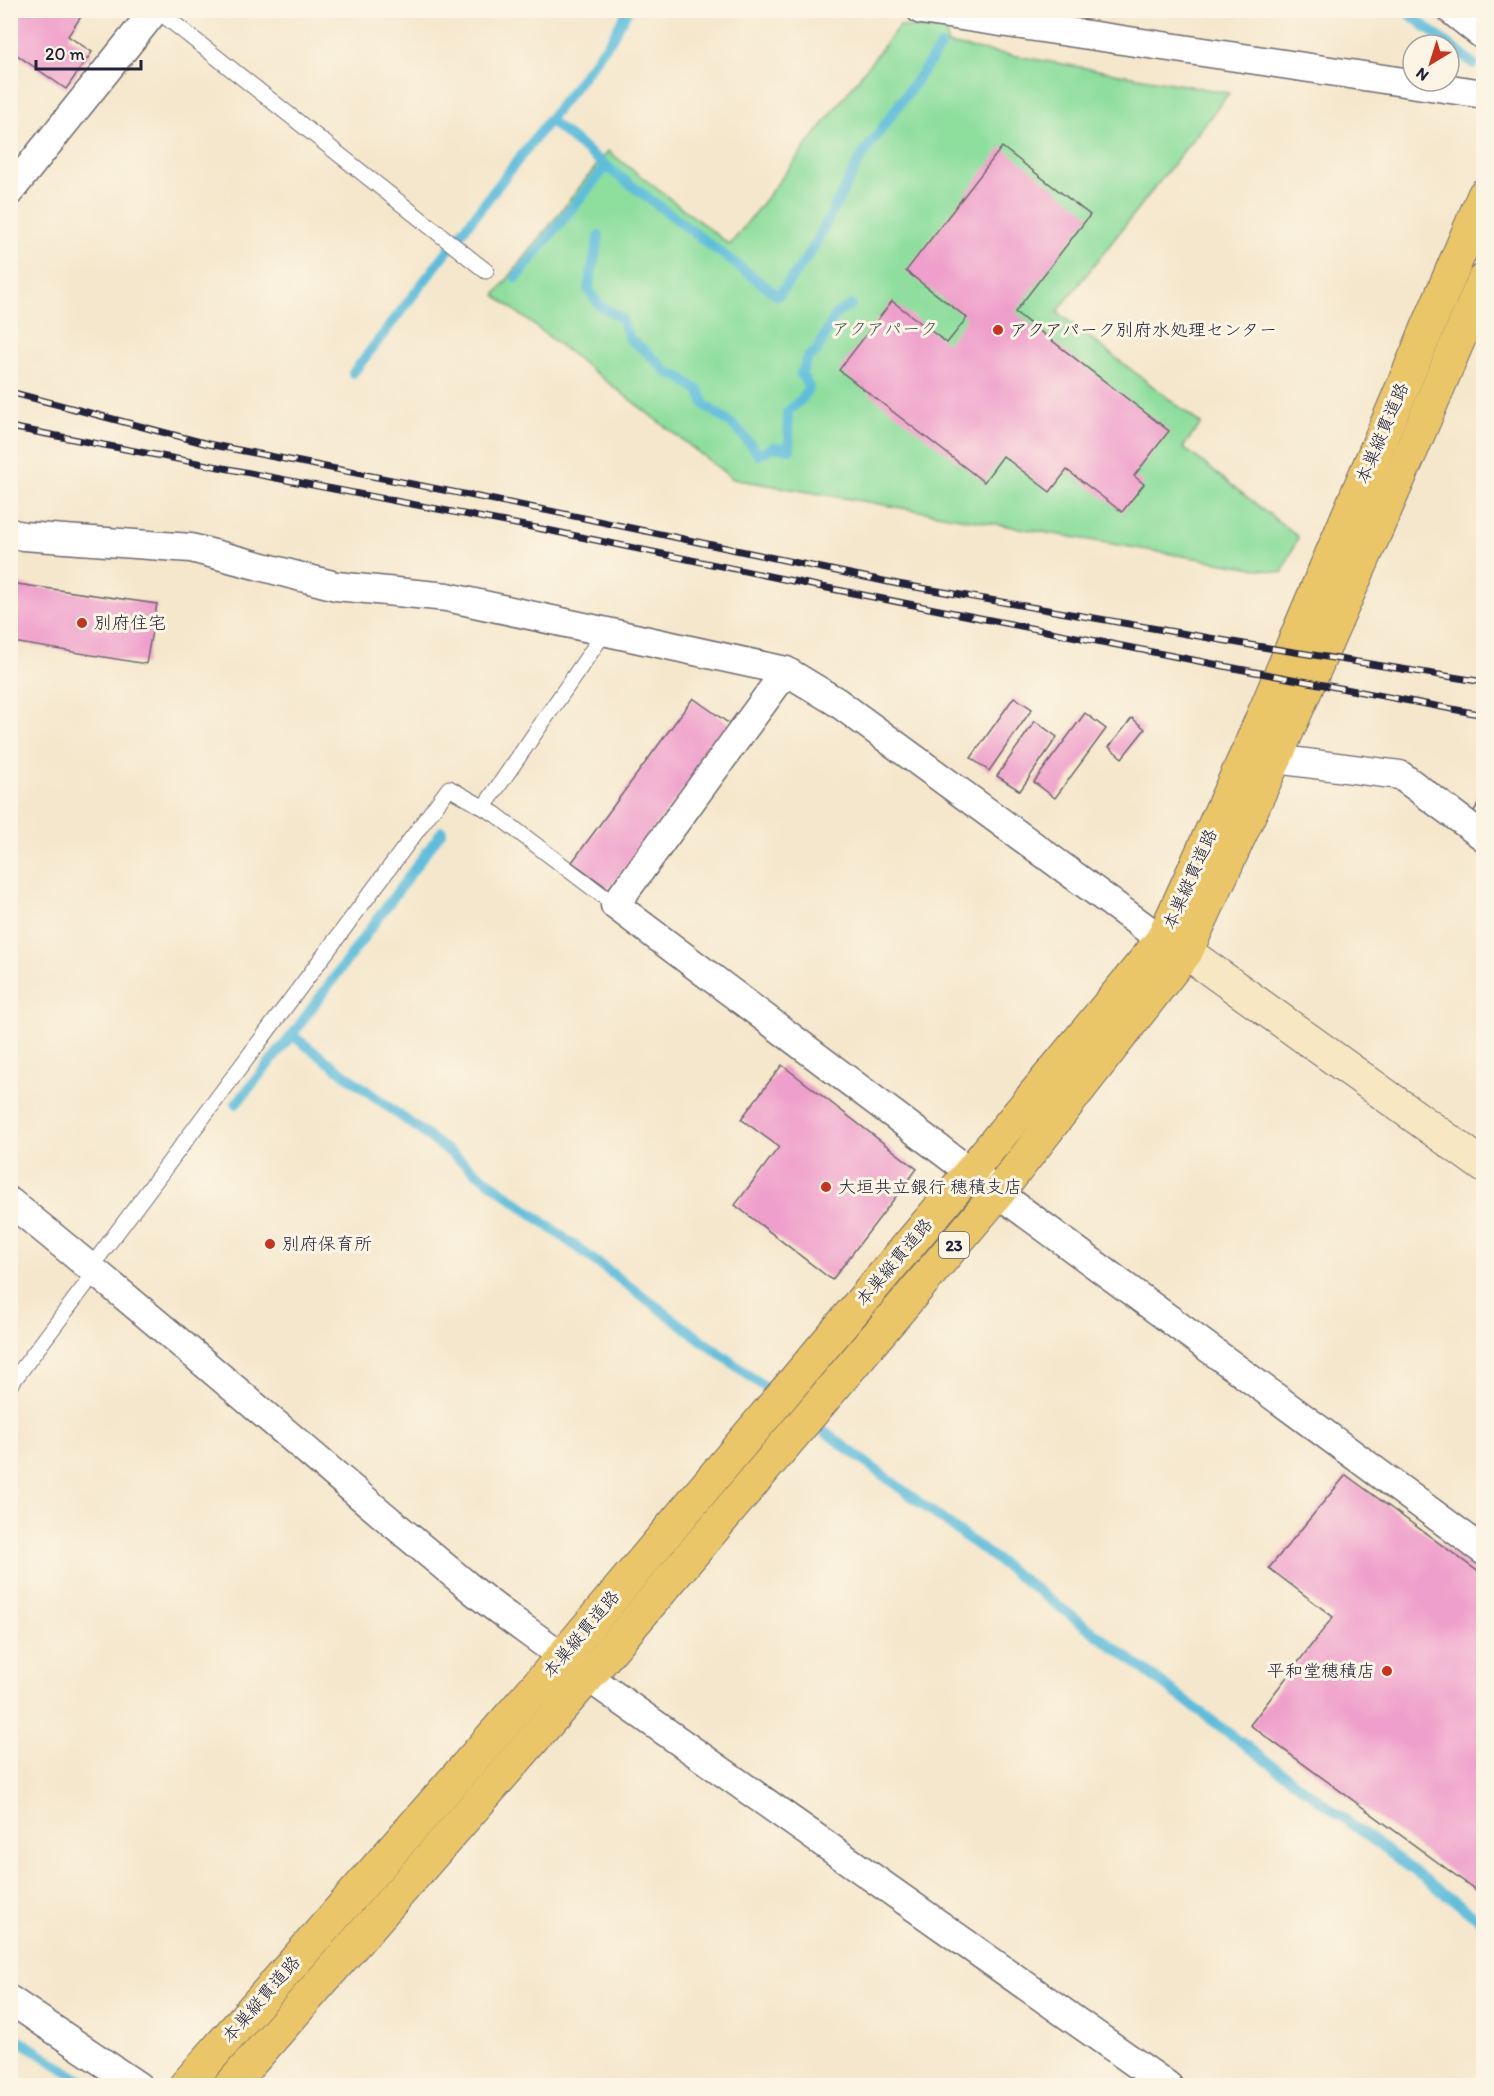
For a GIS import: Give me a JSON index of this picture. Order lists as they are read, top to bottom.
{
  "streets": {
    "main road": ["本巣縦貫道路", "23"]
  },
  "parks": ["アクアパーク"],
  "places": [
    "アクアパーク別府水処理センター",
    "別府住宅",
    "大垣共立銀行 穂積支店",
    "別府保育所",
    "平和堂穂積店"
  ],
  "scale_bar": "20 m",
  "north": "bottom left"
}
